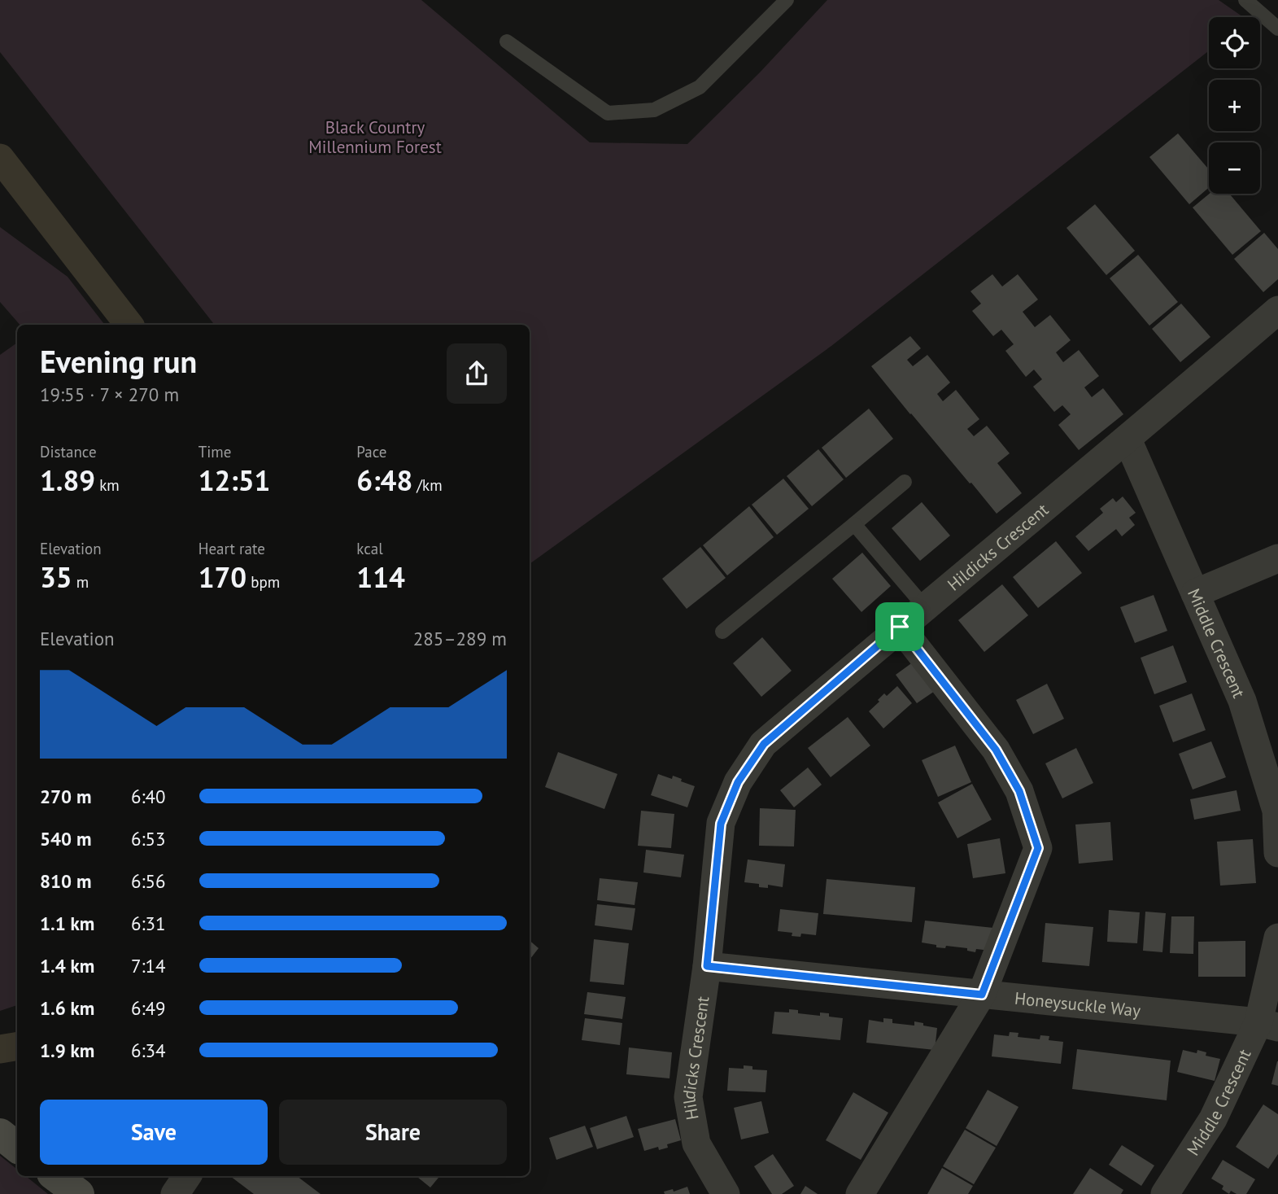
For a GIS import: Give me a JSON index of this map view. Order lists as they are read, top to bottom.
{
  "streets": {
    "street": ["Hildicks Crescent", "Middle Crescent", "Honeysuckle Way"]
  },
  "crossings": [
    ["Hildicks Crescent", "Middle Crescent"],
    ["Hildicks Crescent", "Honeysuckle Way"],
    ["Middle Crescent", "Honeysuckle Way"]
  ],
  "parks": ["Black Country Millennium Forest"],
  "page": {
    "map_buttons": ["+", "−"],
    "heading": ["Evening run", "19:55 · 7 × 270 m"],
    "stats": [
      ["Distance", "1.89 km"],
      ["Time", "12:51"],
      ["Pace", "6:48 /km"],
      ["Elevation", "35 m"],
      ["Heart rate", "170 bpm"],
      ["kcal", "114"]
    ],
    "chart": ["Elevation", "285–289 m"],
    "list": [
      {
        "name": "270 m",
        "note": "6:40"
      },
      {
        "name": "540 m",
        "note": "6:53"
      },
      {
        "name": "810 m",
        "note": "6:56"
      },
      {
        "name": "1.1 km",
        "note": "6:31"
      },
      {
        "name": "1.4 km",
        "note": "7:14"
      },
      {
        "name": "1.6 km",
        "note": "6:49"
      },
      {
        "name": "1.9 km",
        "note": "6:34"
      }
    ],
    "buttons": ["Save", "Share"]
  }
}
